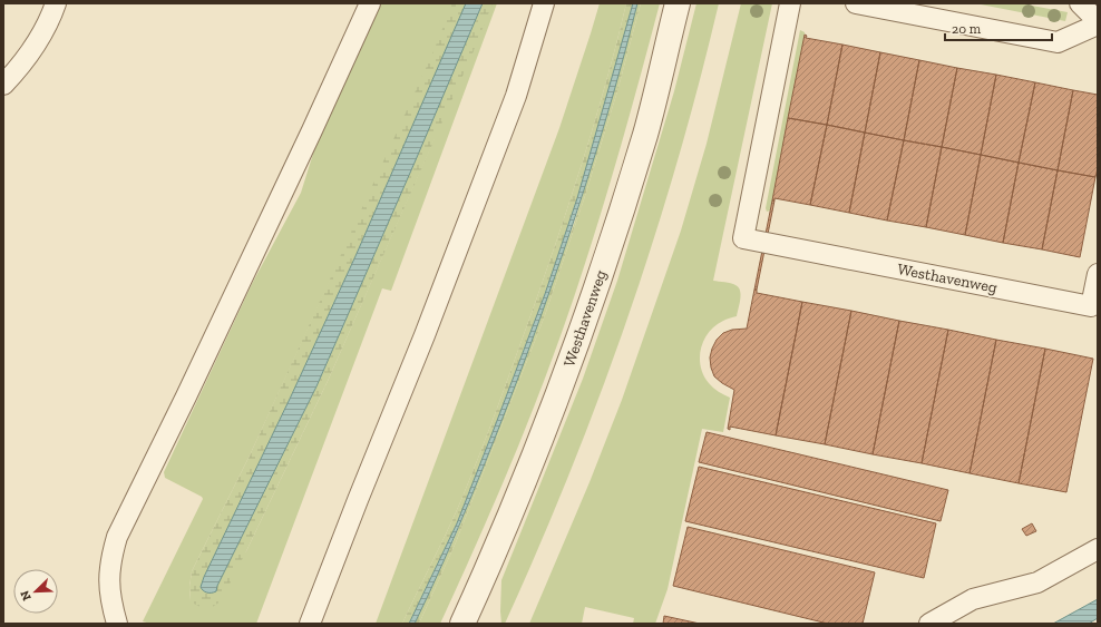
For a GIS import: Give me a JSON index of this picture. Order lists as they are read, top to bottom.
{
  "streets": {
    "street": ["Westhavenweg"]
  },
  "scale_bar": "20 m",
  "north": "bottom left"
}
